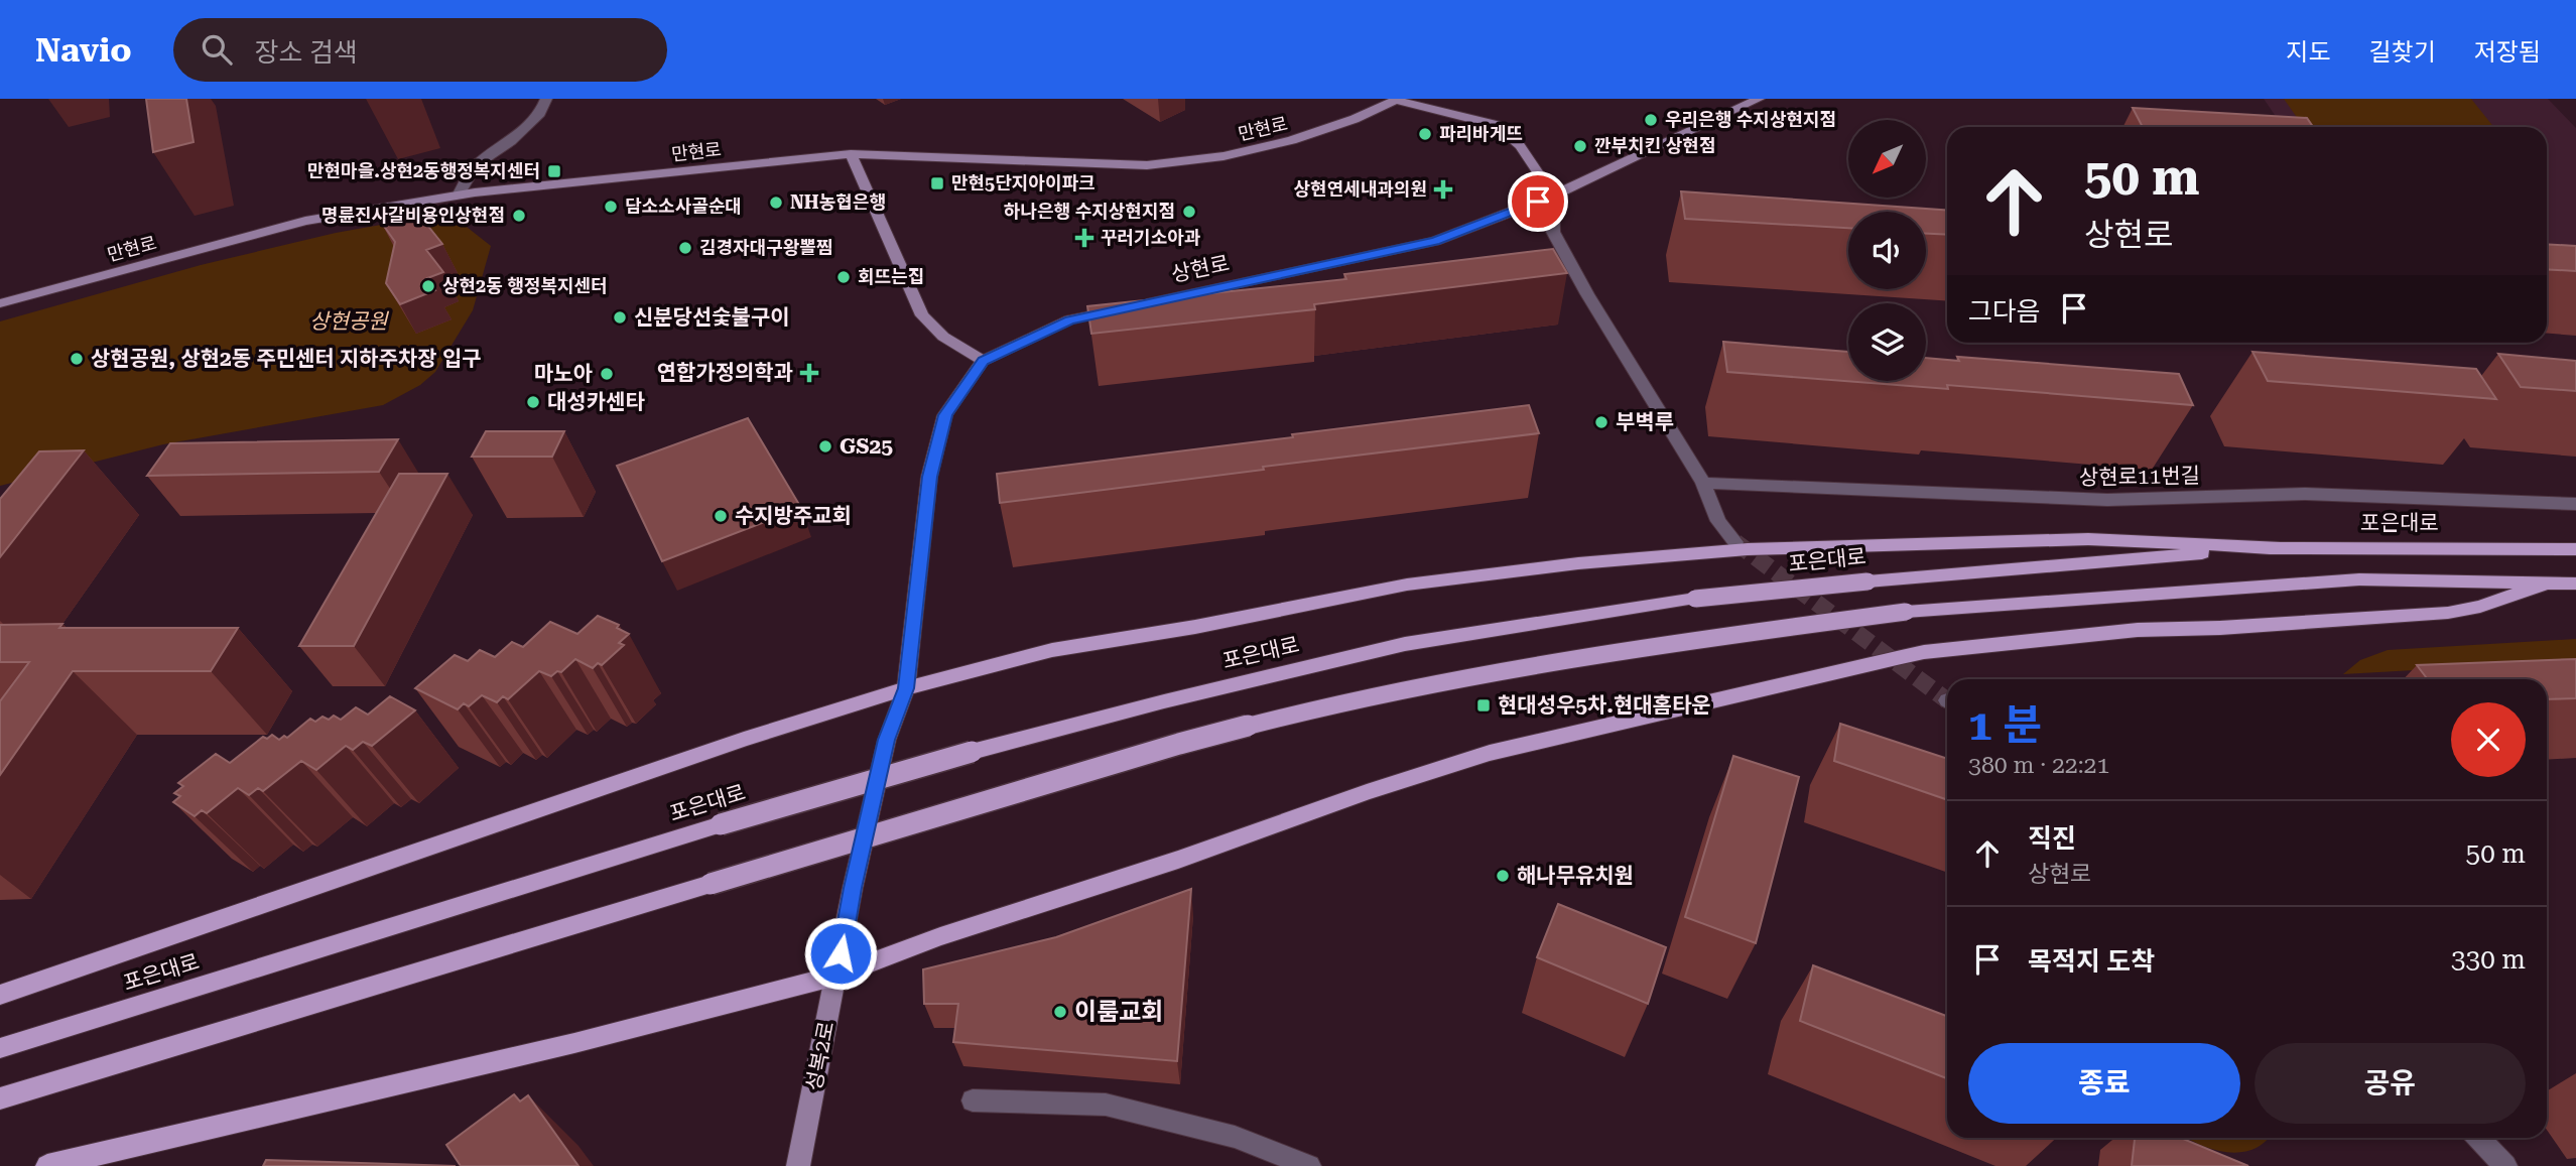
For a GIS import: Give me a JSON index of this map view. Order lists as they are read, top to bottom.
{
  "streets": {
    "main road": ["포은대로"],
    "street": [
      "만현로",
      "상현로",
      "상현로11번길",
      "성복2로"
    ]
  },
  "parks": ["상현공원"],
  "places": {
    "other": [
      "우리은행 수지상현지점",
      "파리바게뜨",
      "깐부치킨 상현점",
      "NH농협은행",
      "담소소사골순대",
      "하나은행 수지상현지점",
      "명륜진사갈비용인상현점",
      "김경자대구왕뽈찜",
      "회뜨는집",
      "상현2동 행정복지센터",
      "신분당선숯불구이",
      "상현공원, 상현2동 주민센터 지하주차장 입구",
      "마노아",
      "대성카센타",
      "부벽루",
      "GS25",
      "수지방주교회",
      "해나무유치원",
      "이룸교회"
    ],
    "transit": ["만현마을.상현2동행정복지센터", "만현5단지아이파크", "현대성우5차.현대홈타운"],
    "health": ["상현연세내과의원", "꾸러기소아과", "연합가정의학과"]
  },
  "north": "bottom left",
  "page": {
    "header": "Navio",
    "search": "장소 검색",
    "nav": ["지도", "길찾기", "저장됨"],
    "turn": ["50 m", "상현로"],
    "then": "그다음",
    "heading": ["1 분", "380 m · 22:21"],
    "list": [
      {
        "name": "직진",
        "note": "상현로",
        "value": "50 m"
      },
      {
        "name": "목적지 도착",
        "value": "330 m"
      }
    ],
    "buttons": ["종료", "공유"]
  }
}
